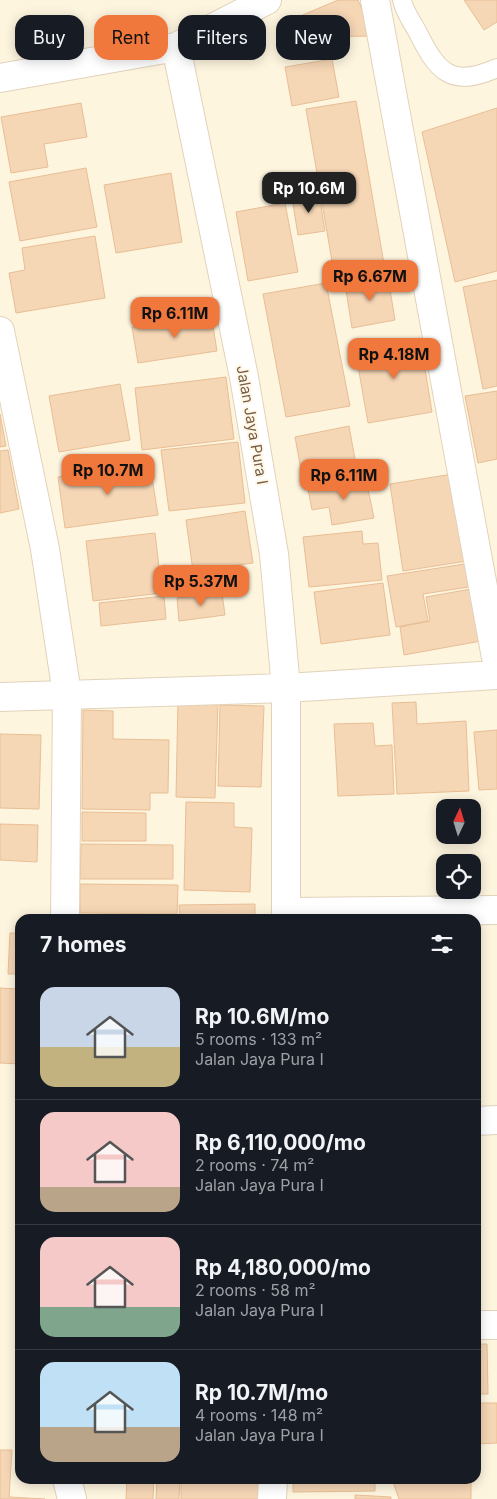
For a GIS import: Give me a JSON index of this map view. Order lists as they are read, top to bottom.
{
  "streets": {
    "street": ["Jalan Jaya Pura I"]
  },
  "north": "top",
  "page": {
    "chip": [
      "Buy",
      "Rent",
      "Filters",
      "New"
    ],
    "price": [
      "Rp 10.6M",
      "Rp 6.67M",
      "Rp 6.11M",
      "Rp 4.18M",
      "Rp 10.7M",
      "Rp 6.11M",
      "Rp 5.37M"
    ],
    "heading": "7 homes",
    "list": [
      {
        "name": "Rp 10.6M/mo",
        "note": "5 rooms · 133 m² · Jalan Jaya Pura I"
      },
      {
        "name": "Rp 6,110,000/mo",
        "note": "2 rooms · 74 m² · Jalan Jaya Pura I"
      },
      {
        "name": "Rp 4,180,000/mo",
        "note": "2 rooms · 58 m² · Jalan Jaya Pura I"
      },
      {
        "name": "Rp 10.7M/mo",
        "note": "4 rooms · 148 m² · Jalan Jaya Pura I"
      }
    ]
  }
}
